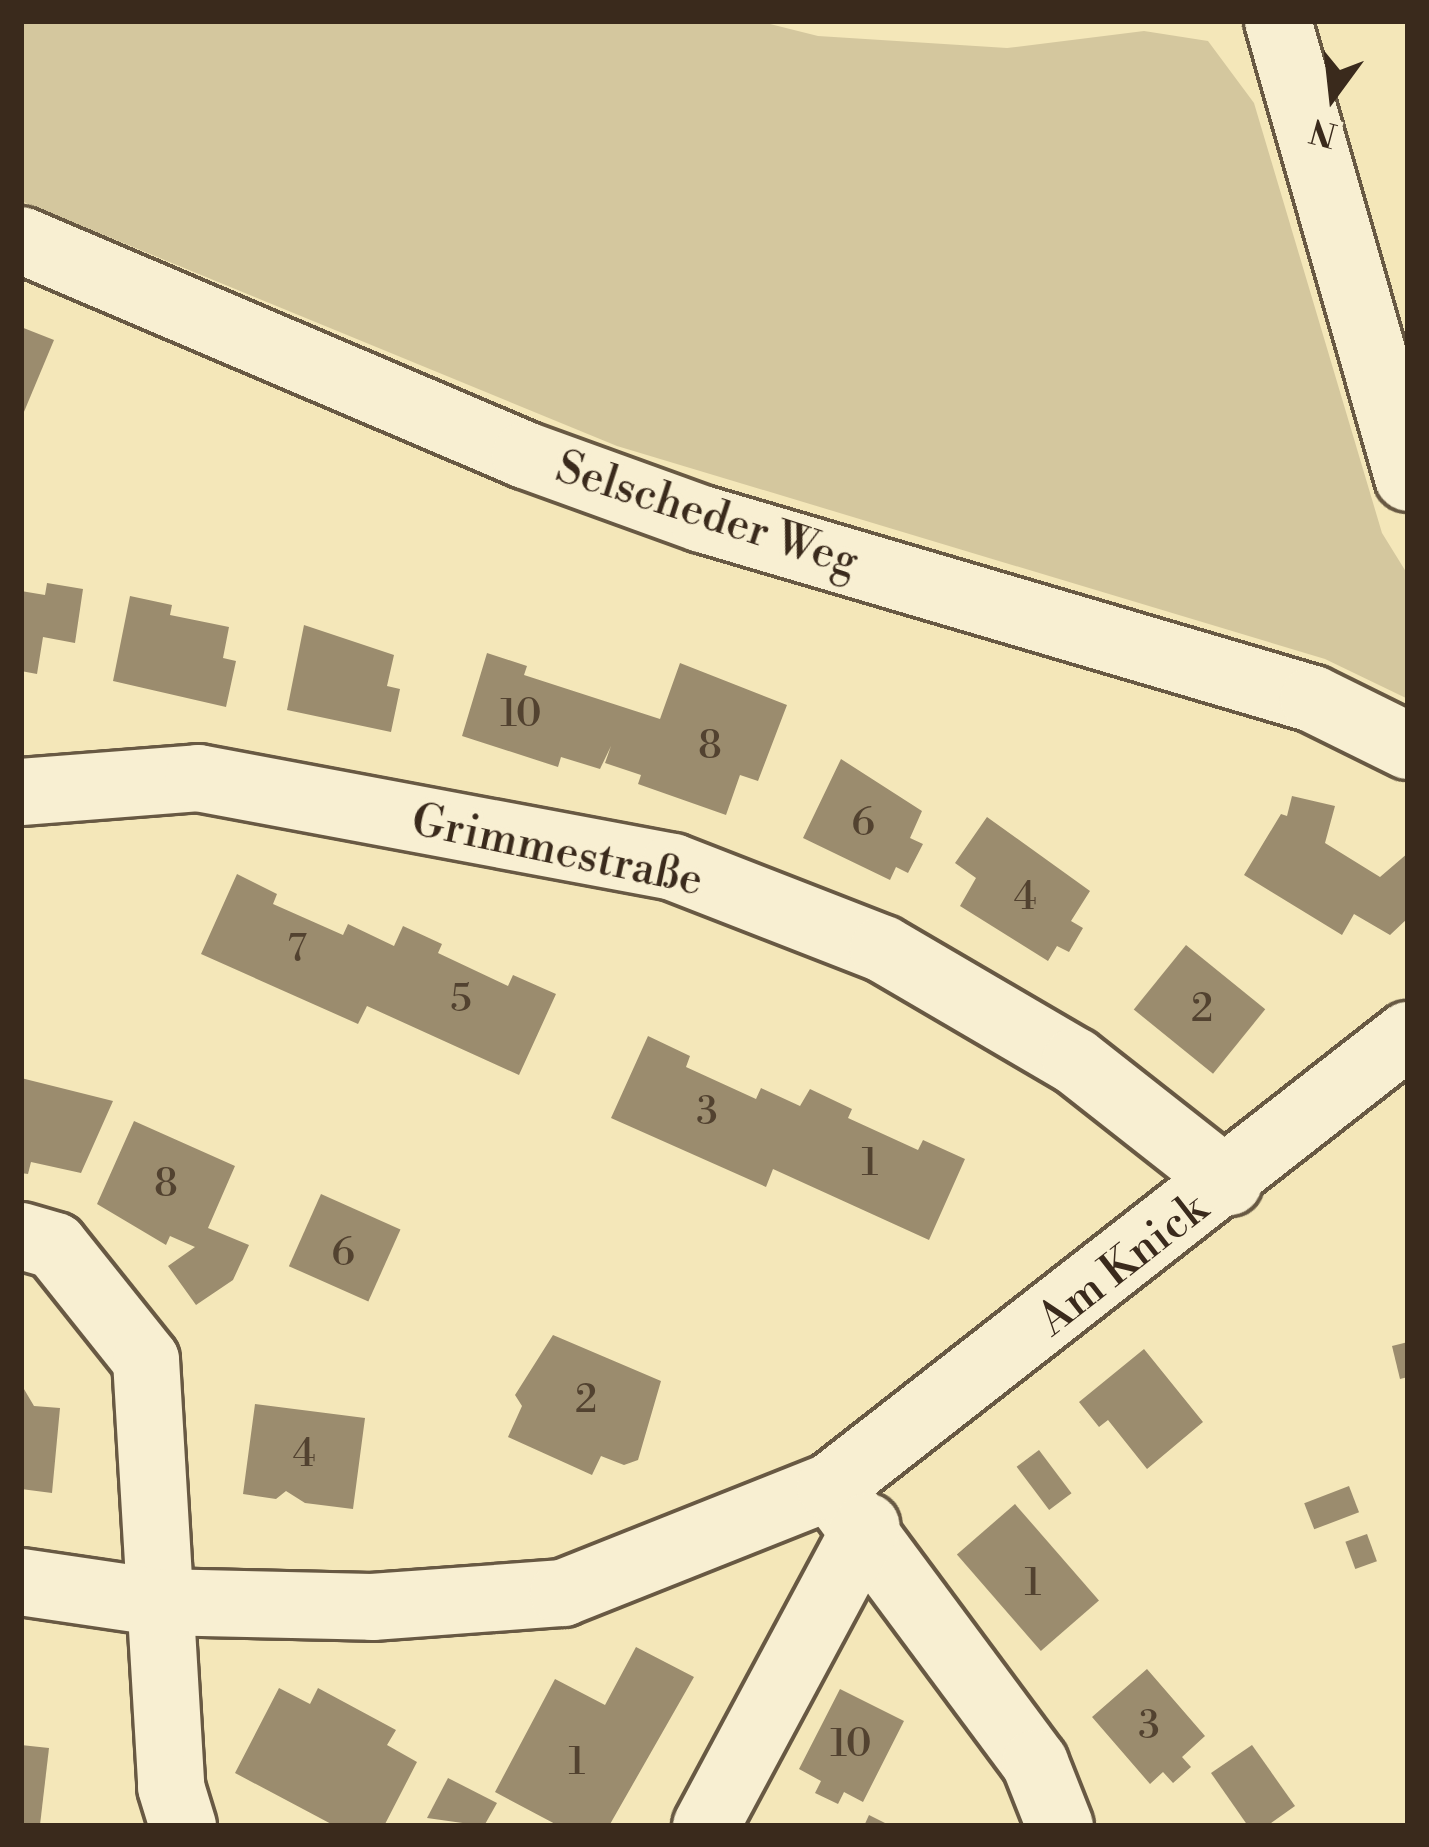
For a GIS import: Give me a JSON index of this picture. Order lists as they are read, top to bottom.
{
  "streets": {
    "street": ["Selscheder Weg", "Grimmestraße", "Am Knick"]
  },
  "crossings": [
    ["Grimmestraße", "Am Knick"]
  ],
  "house_numbers": [
    "10",
    "8",
    "6",
    "4",
    "7",
    "5",
    "2",
    "3",
    "1",
    "8",
    "6",
    "2",
    "4",
    "1",
    "3",
    "10",
    "1"
  ],
  "north": "bottom"
}
